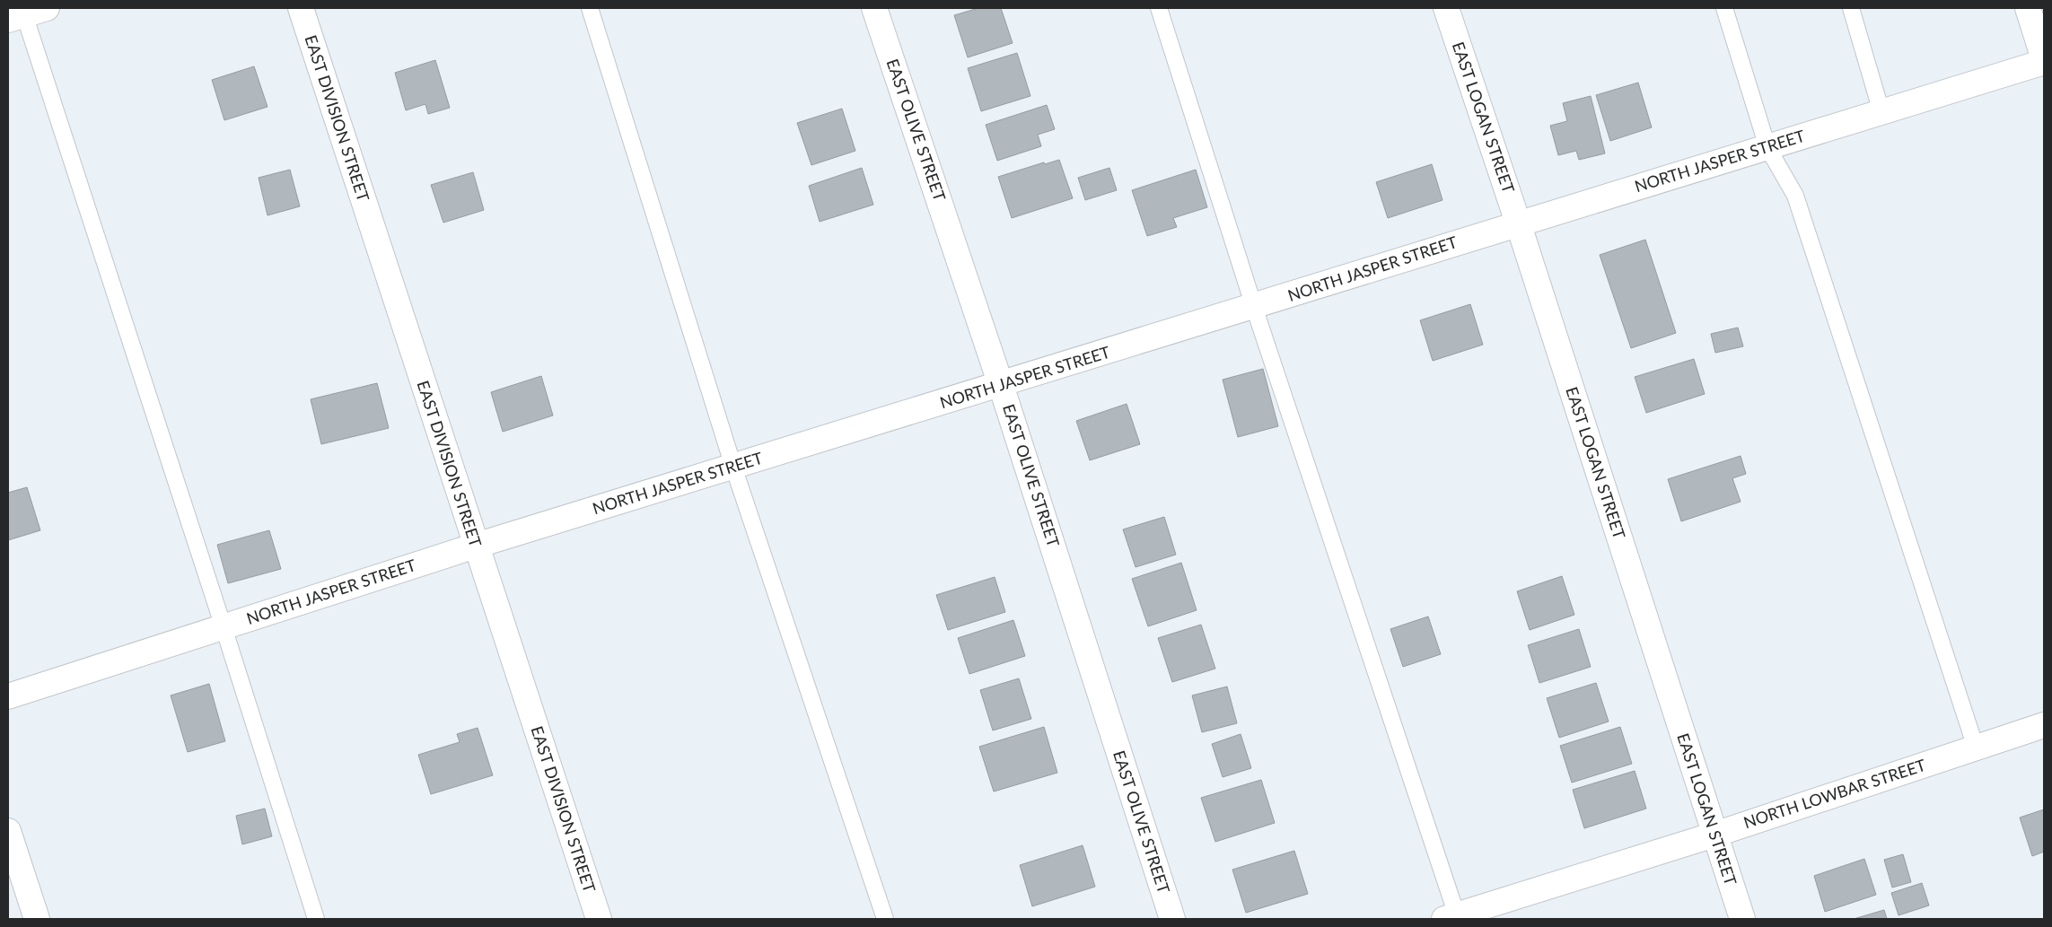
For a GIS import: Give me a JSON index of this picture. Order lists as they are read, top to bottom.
{
  "streets": {
    "street": [
      "EAST LOGAN STREET",
      "EAST DIVISION STREET",
      "EAST OLIVE STREET",
      "NORTH JASPER STREET",
      "NORTH LOWBAR STREET"
    ]
  },
  "crossings": [
    ["EAST LOGAN STREET", "NORTH JASPER STREET"],
    ["EAST LOGAN STREET", "NORTH LOWBAR STREET"],
    ["EAST DIVISION STREET", "NORTH JASPER STREET"],
    ["EAST OLIVE STREET", "NORTH JASPER STREET"]
  ]
}
